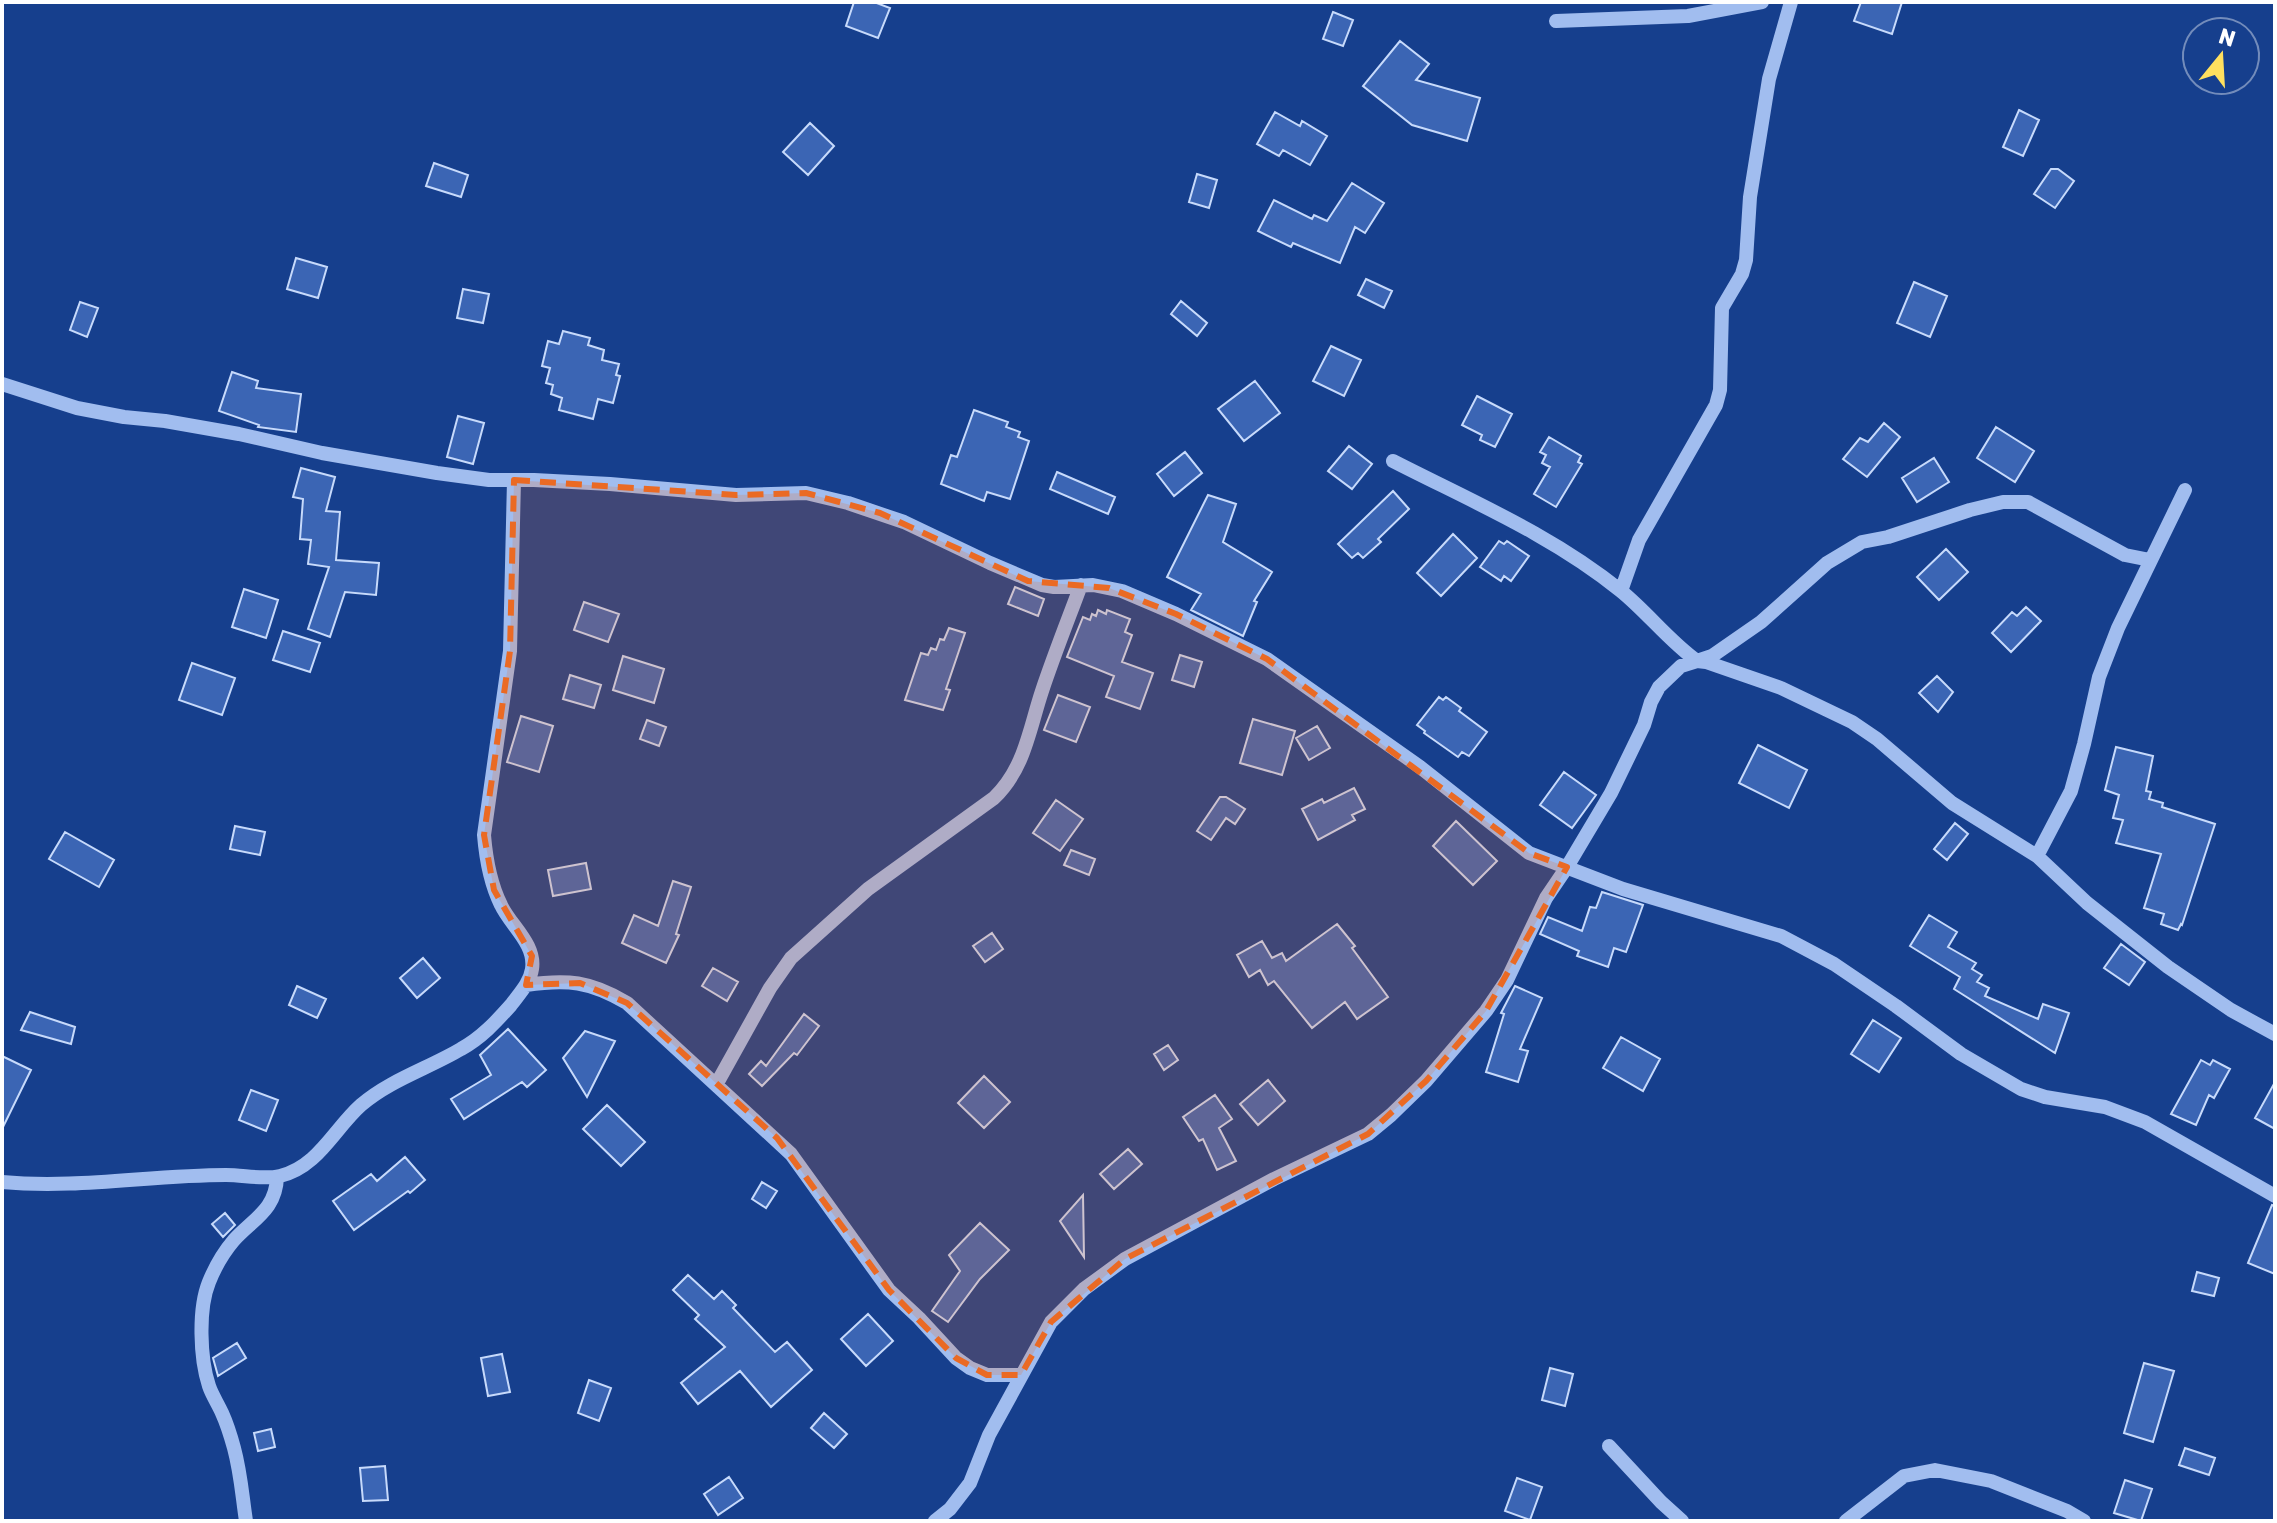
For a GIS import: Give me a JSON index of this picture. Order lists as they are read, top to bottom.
{
  "north": "top"
}
